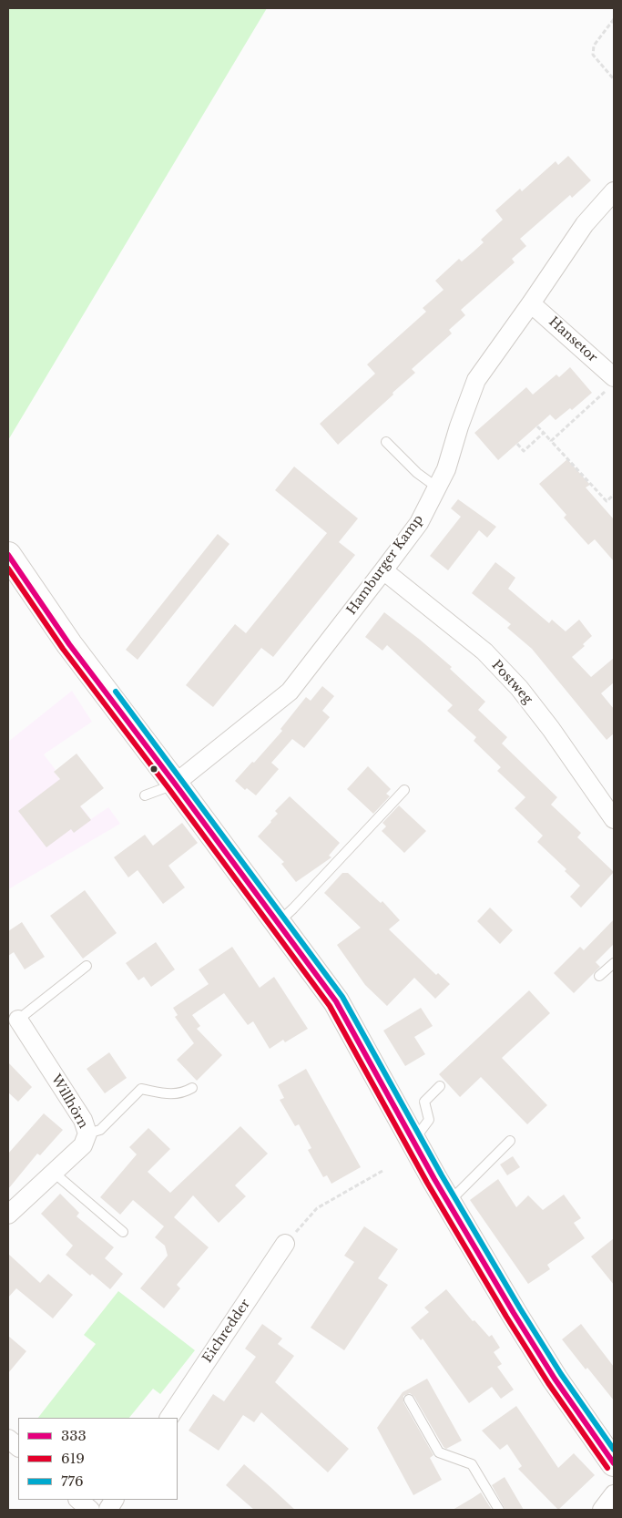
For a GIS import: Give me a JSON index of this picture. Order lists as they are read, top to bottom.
{
  "streets": {
    "street": [
      "Hansetor",
      "Hamburger Kamp",
      "Postweg",
      "Willhörn",
      "Eichredder"
    ]
  },
  "crossings": [
    ["Hansetor", "Hamburger Kamp"],
    ["Hamburger Kamp", "Postweg"]
  ],
  "lines": ["transit line 333", "transit line 619", "transit line 776"],
  "legend": ["333", "619", "776"]
}
